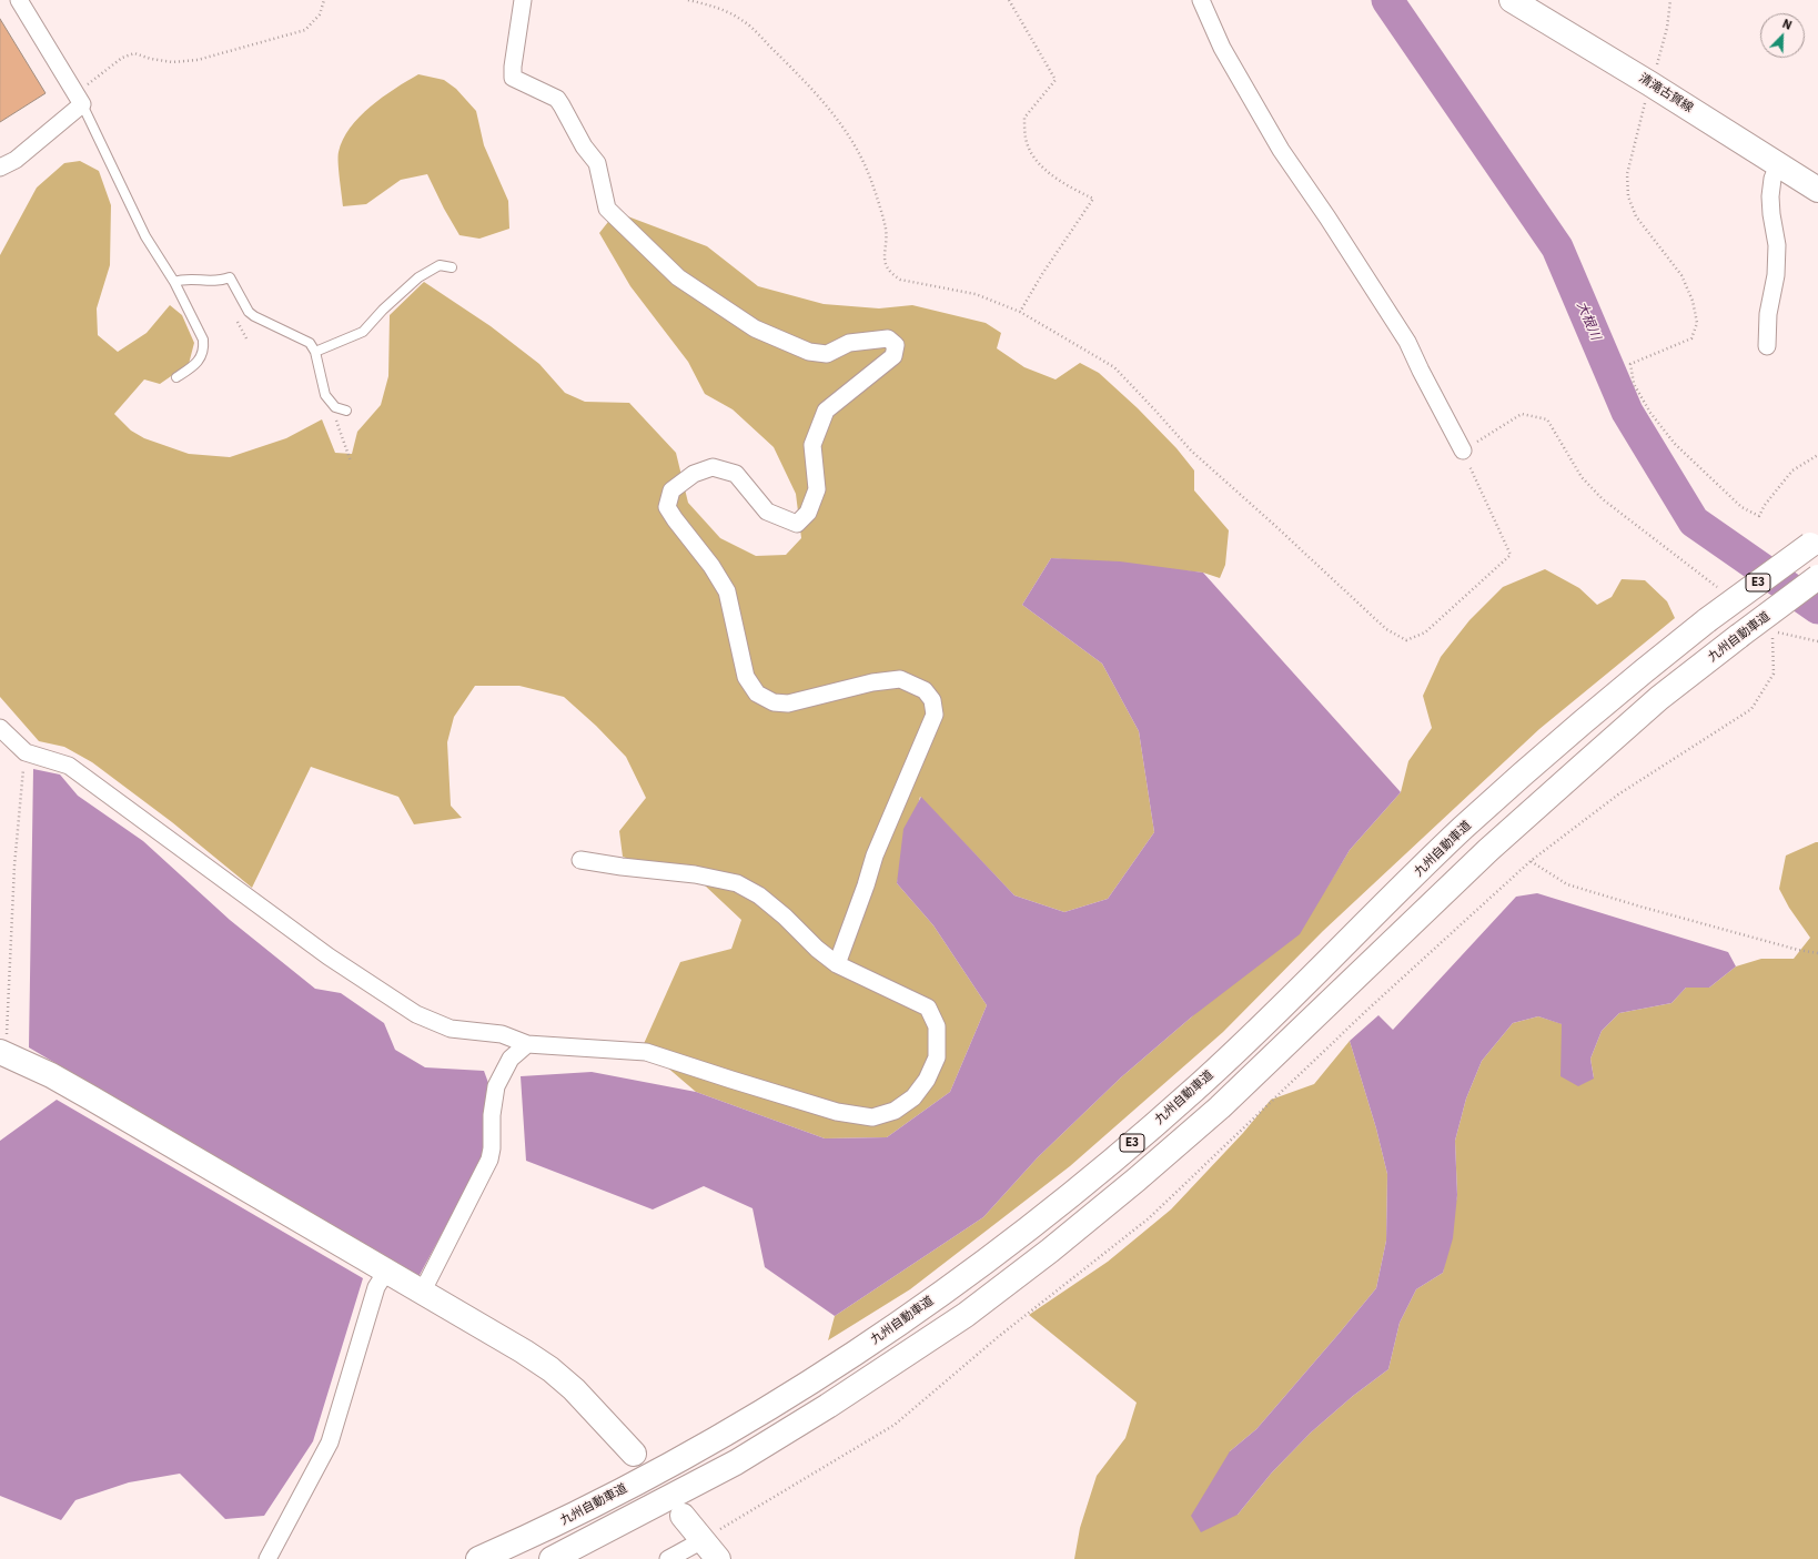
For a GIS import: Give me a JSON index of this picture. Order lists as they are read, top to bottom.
{
  "streets": {
    "main road": ["清滝古賀線", "E3", "九州自動車道"]
  },
  "water": ["大根川"],
  "north": "top right"
}
